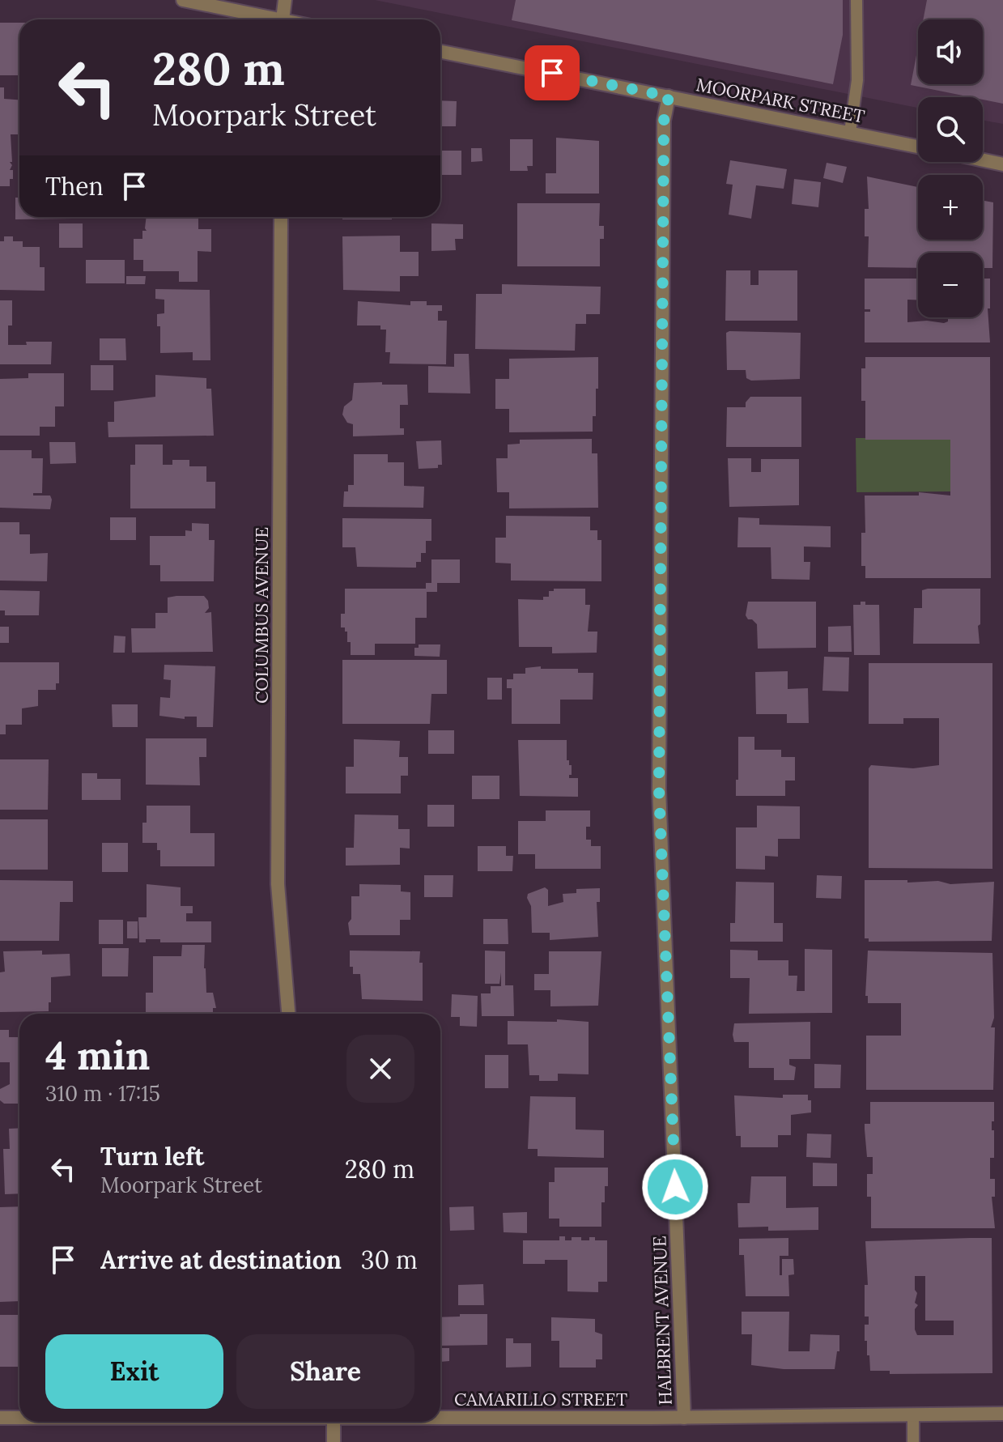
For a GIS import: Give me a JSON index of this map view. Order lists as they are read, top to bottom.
{
  "streets": {
    "street": [
      "MOORPARK STREET",
      "COLUMBUS AVENUE",
      "HALBRENT AVENUE",
      "CAMARILLO STREET"
    ]
  },
  "crossings": [
    ["MOORPARK STREET", "HALBRENT AVENUE"],
    ["HALBRENT AVENUE", "CAMARILLO STREET"]
  ],
  "page": {
    "map_buttons": ["+", "−"],
    "turn": ["280 m", "Moorpark Street"],
    "then": "Then",
    "heading": ["4 min", "310 m · 17:15"],
    "list": [
      {
        "name": "Turn left",
        "note": "Moorpark Street",
        "value": "280 m"
      },
      {
        "name": "Arrive at destination",
        "value": "30 m"
      }
    ],
    "buttons": ["Exit", "Share"]
  }
}
